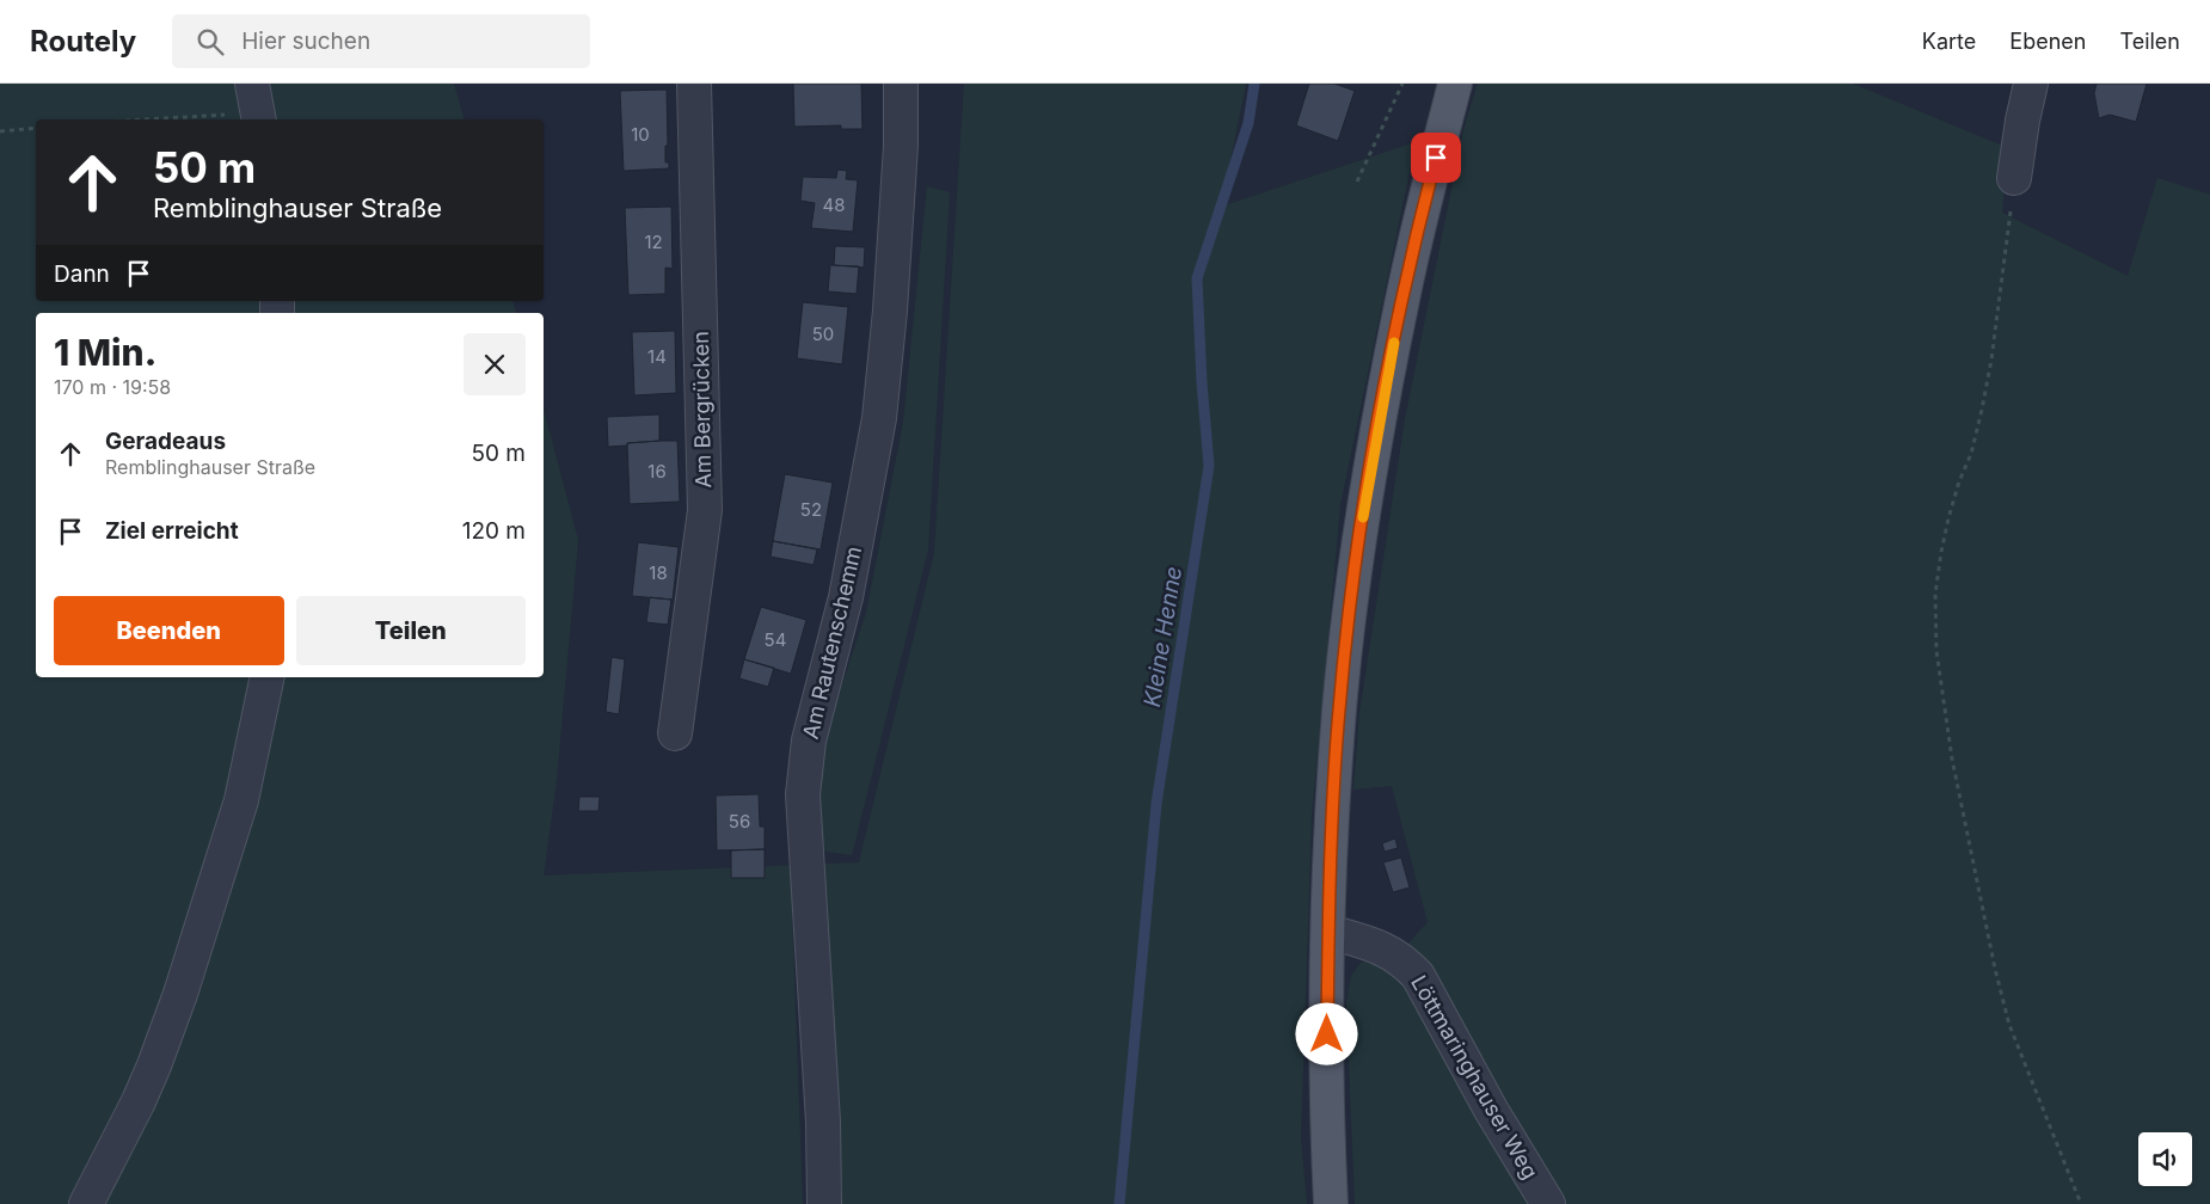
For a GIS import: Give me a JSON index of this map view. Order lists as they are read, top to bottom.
{
  "streets": {
    "street": ["Am Bergrücken", "Am Rautenschemm", "Löttmaringhauser Weg"]
  },
  "water": ["Kleine Henne"],
  "house_numbers": [
    "10",
    "48",
    "12",
    "50",
    "14",
    "16",
    "52",
    "18",
    "54",
    "56"
  ],
  "page": {
    "header": "Routely",
    "search": "Hier suchen",
    "nav": ["Karte", "Ebenen", "Teilen"],
    "turn": ["50 m", "Remblinghauser Straße"],
    "then": "Dann",
    "heading": ["1 Min.", "170 m · 19:58"],
    "list": [
      {
        "name": "Geradeaus",
        "note": "Remblinghauser Straße",
        "value": "50 m"
      },
      {
        "name": "Ziel erreicht",
        "value": "120 m"
      }
    ],
    "buttons": ["Beenden", "Teilen"]
  }
}
